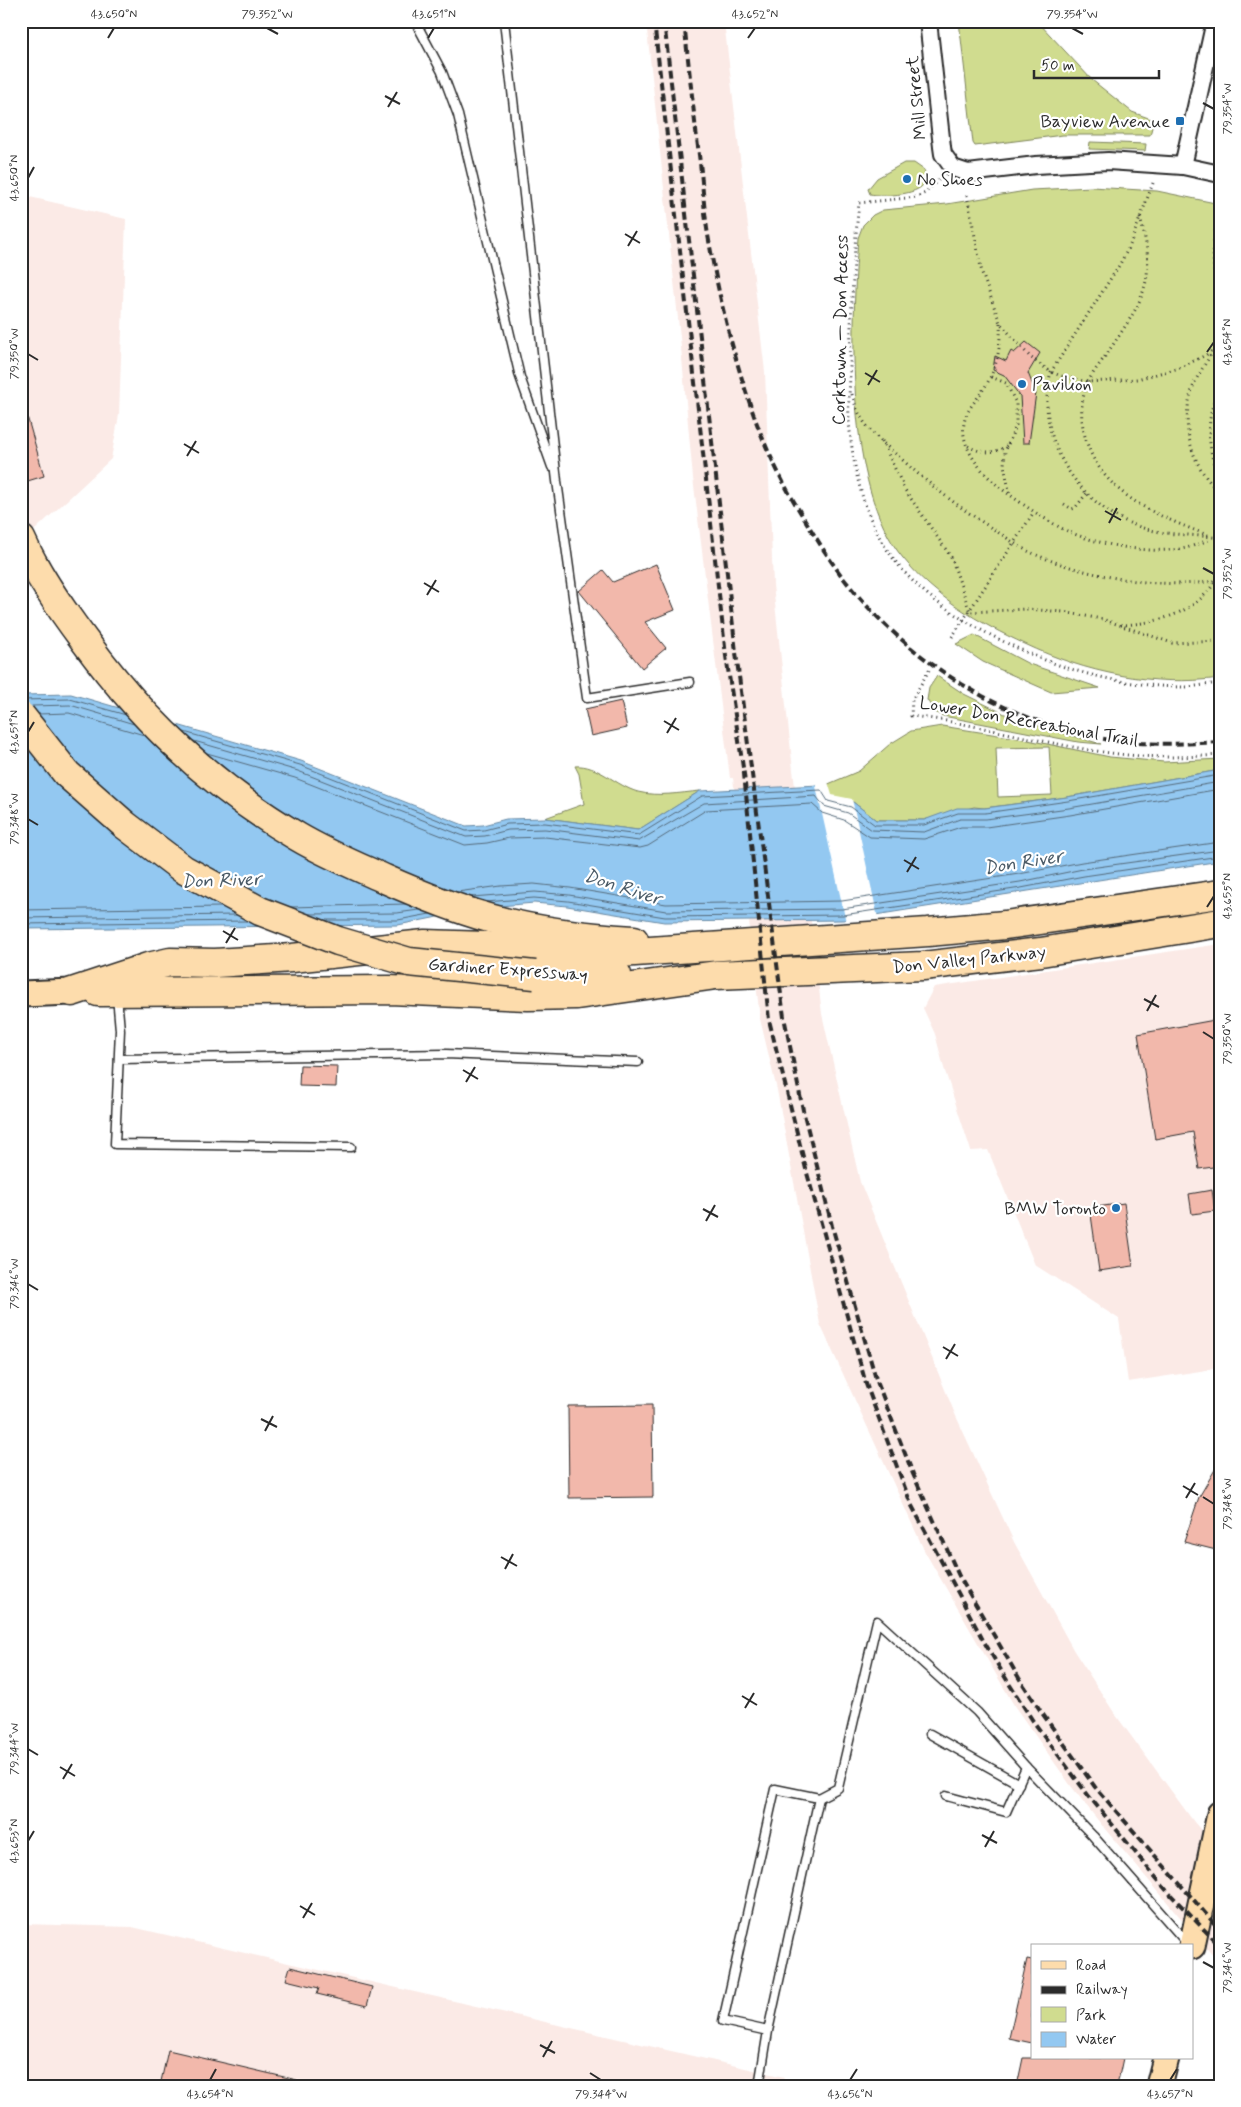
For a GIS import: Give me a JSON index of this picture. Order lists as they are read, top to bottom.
{
  "streets": {
    "highway": ["Don Valley Parkway", "Gardiner Expressway"],
    "street": ["Mill Street"],
    "path": ["Corktown — Don Access", "Lower Don Recreational Trail"]
  },
  "crossings": [
    ["Don Valley Parkway", "Gardiner Expressway"]
  ],
  "water": ["Don River"],
  "places": {
    "transit": ["Bayview Avenue"],
    "other": ["No Shoes", "Pavilion", "BMW Toronto"]
  },
  "legend": [
    "Road",
    "Railway",
    "Park",
    "Water"
  ],
  "scale_bar": "50 m",
  "coordinates": [
    "43.650°N",
    "79.352°W",
    "43.651°N",
    "43.652°N",
    "79.354°W",
    "43.654°N",
    "79.350°W",
    "79.348°W",
    "43.655°N",
    "79.346°W",
    "79.344°W",
    "43.653°N",
    "43.656°N",
    "43.657°N"
  ]
}
